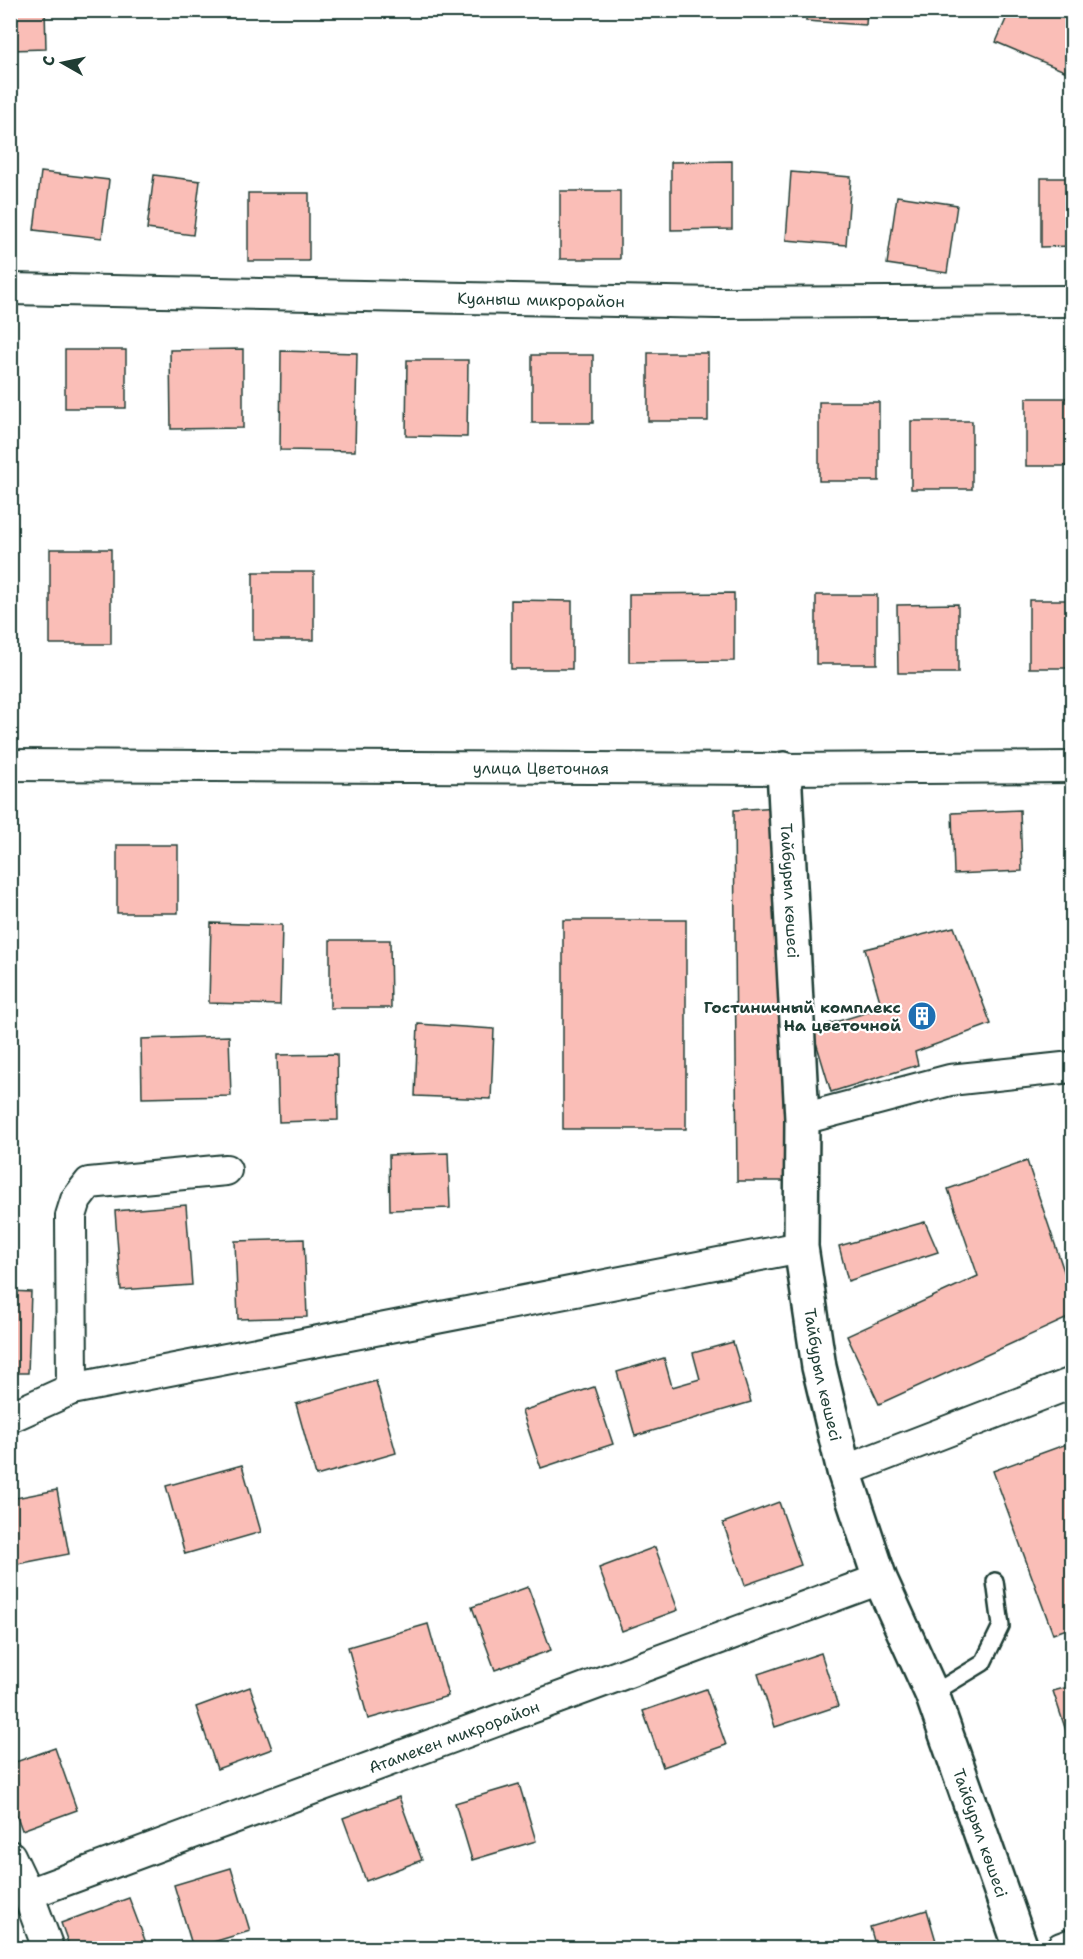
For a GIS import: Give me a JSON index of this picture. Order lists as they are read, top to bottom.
{
  "streets": {
    "street": [
      "Куаныш микрорайон",
      "улица Цветочная",
      "Тайбурыл көшесі",
      "Атамекен микрорайон"
    ]
  },
  "crossings": [
    ["улица Цветочная", "Тайбурыл көшесі"],
    ["Тайбурыл көшесі", "Атамекен микрорайон"]
  ],
  "places": {
    "building": ["Гостиничный комплекс На цветочной"]
  },
  "north": "left"
}
